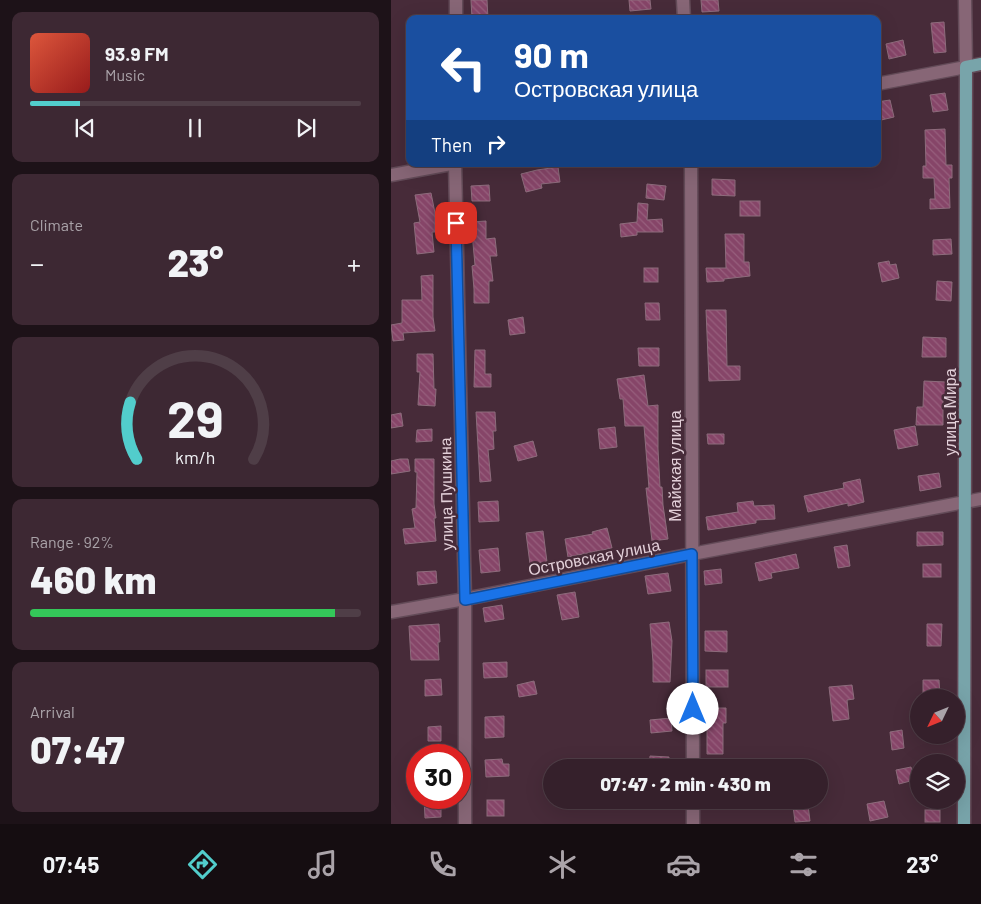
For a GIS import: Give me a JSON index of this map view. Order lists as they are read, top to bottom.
{
  "streets": {
    "main road": ["улица Мира"],
    "street": ["Майская улица", "улица Пушкина", "Островская улица"]
  },
  "crossings": [
    ["улица Мира", "Островская улица"],
    ["Майская улица", "Островская улица"],
    ["улица Пушкина", "Островская улица"]
  ],
  "north": "bottom left",
  "page": {
    "turn": ["90 m", "Островская улица"],
    "song": ["93.9 FM", "Music"],
    "then": "Then",
    "tile": [
      "Climate",
      ["Range · 92%", "460 km"],
      ["Arrival", "07:47"]
    ],
    "heat": ["−", "23°", "+"],
    "limit": "30",
    "trip": "07:47 · 2 min · 430 m",
    "tabs": ["07:45", "23°"],
    "gauge": ["29", "km/h"]
  }
}
